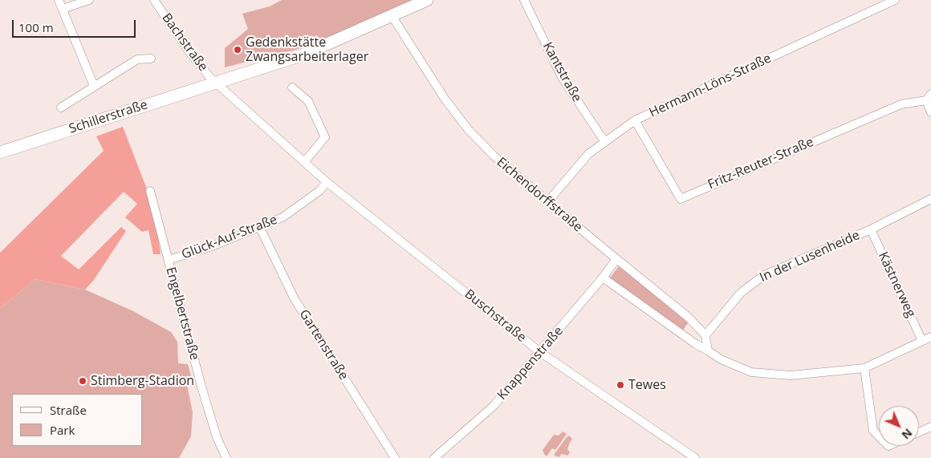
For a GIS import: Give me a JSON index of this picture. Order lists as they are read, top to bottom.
{
  "streets": {
    "main road": ["Schillerstraße"],
    "street": [
      "Bachstraße",
      "Kantstraße",
      "Hermann-Löns-Straße",
      "Fritz-Reuter-Straße",
      "Eichendorffstraße",
      "Glück-Auf-Straße",
      "In der Lusenheide",
      "Kästnerweg",
      "Engelbertstraße",
      "Buschstraße",
      "Gartenstraße",
      "Knappenstraße"
    ]
  },
  "crossings": [
    ["Bachstraße", "Schillerstraße"],
    ["Bachstraße", "Buschstraße"],
    ["Kantstraße", "Hermann-Löns-Straße"],
    ["Hermann-Löns-Straße", "Fritz-Reuter-Straße"],
    ["Hermann-Löns-Straße", "Eichendorffstraße"],
    ["Schillerstraße", "Eichendorffstraße"],
    ["Schillerstraße", "Buschstraße"],
    ["Eichendorffstraße", "In der Lusenheide"],
    ["Eichendorffstraße", "Knappenstraße"],
    ["Glück-Auf-Straße", "Engelbertstraße"],
    ["Glück-Auf-Straße", "Buschstraße"],
    ["Glück-Auf-Straße", "Gartenstraße"],
    ["In der Lusenheide", "Kästnerweg"],
    ["Buschstraße", "Knappenstraße"]
  ],
  "places": ["Gedenkstätte Zwangsarbeiterlager", "Stimberg-Stadion", "Tewes"],
  "legend": ["Straße", "Park"],
  "scale_bar": "100 m",
  "north": "bottom right"
}
